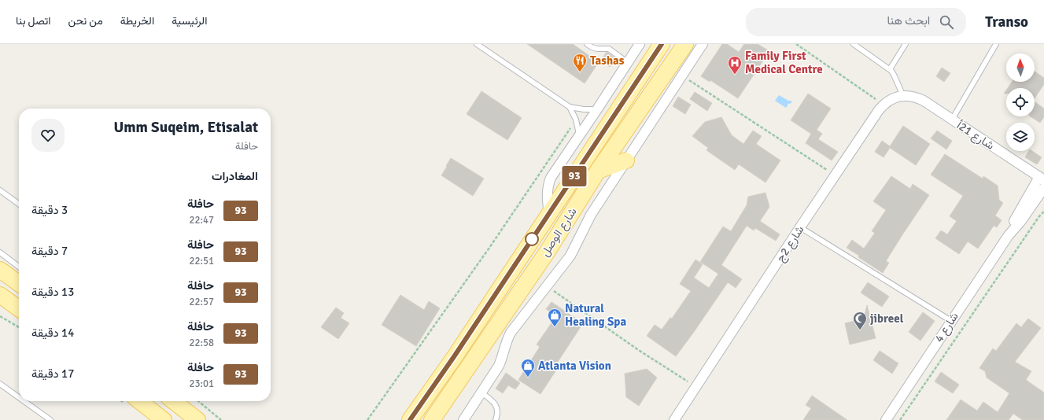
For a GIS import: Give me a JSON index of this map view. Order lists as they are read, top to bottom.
{
  "streets": {
    "main road": ["شارع الوصل"],
    "street": ["شارع 21أ", "شارع 2ج", "شارع 4"]
  },
  "crossings": [
    ["شارع 21أ", "شارع 2ج"],
    ["شارع 21أ", "شارع 4"]
  ],
  "places": {
    "restaurant": ["Tashas"],
    "hospital": ["Family First Medical Centre"],
    "shop": ["Natural Healing Spa", "Atlanta Vision"],
    "mosque": ["jibreel"]
  },
  "lines": ["bus line 93"],
  "north": "top",
  "page": {
    "header": "Transo",
    "search": "ابحث هنا",
    "nav": [
      "الرئيسية",
      "الخريطة",
      "من نحن",
      "اتصل بنا"
    ],
    "on_map": "93",
    "heading": [
      ["Umm Suqeim, Etisalat", "حافلة"],
      "المغادرات"
    ],
    "list": [
      {
        "mark": "93",
        "name": "حافلة",
        "note": "22:47",
        "value": "3 دقيقة"
      },
      {
        "mark": "93",
        "name": "حافلة",
        "note": "22:51",
        "value": "7 دقيقة"
      },
      {
        "mark": "93",
        "name": "حافلة",
        "note": "22:57",
        "value": "13 دقيقة"
      },
      {
        "mark": "93",
        "name": "حافلة",
        "note": "22:58",
        "value": "14 دقيقة"
      },
      {
        "mark": "93",
        "name": "حافلة",
        "note": "23:01",
        "value": "17 دقيقة"
      }
    ]
  }
}
